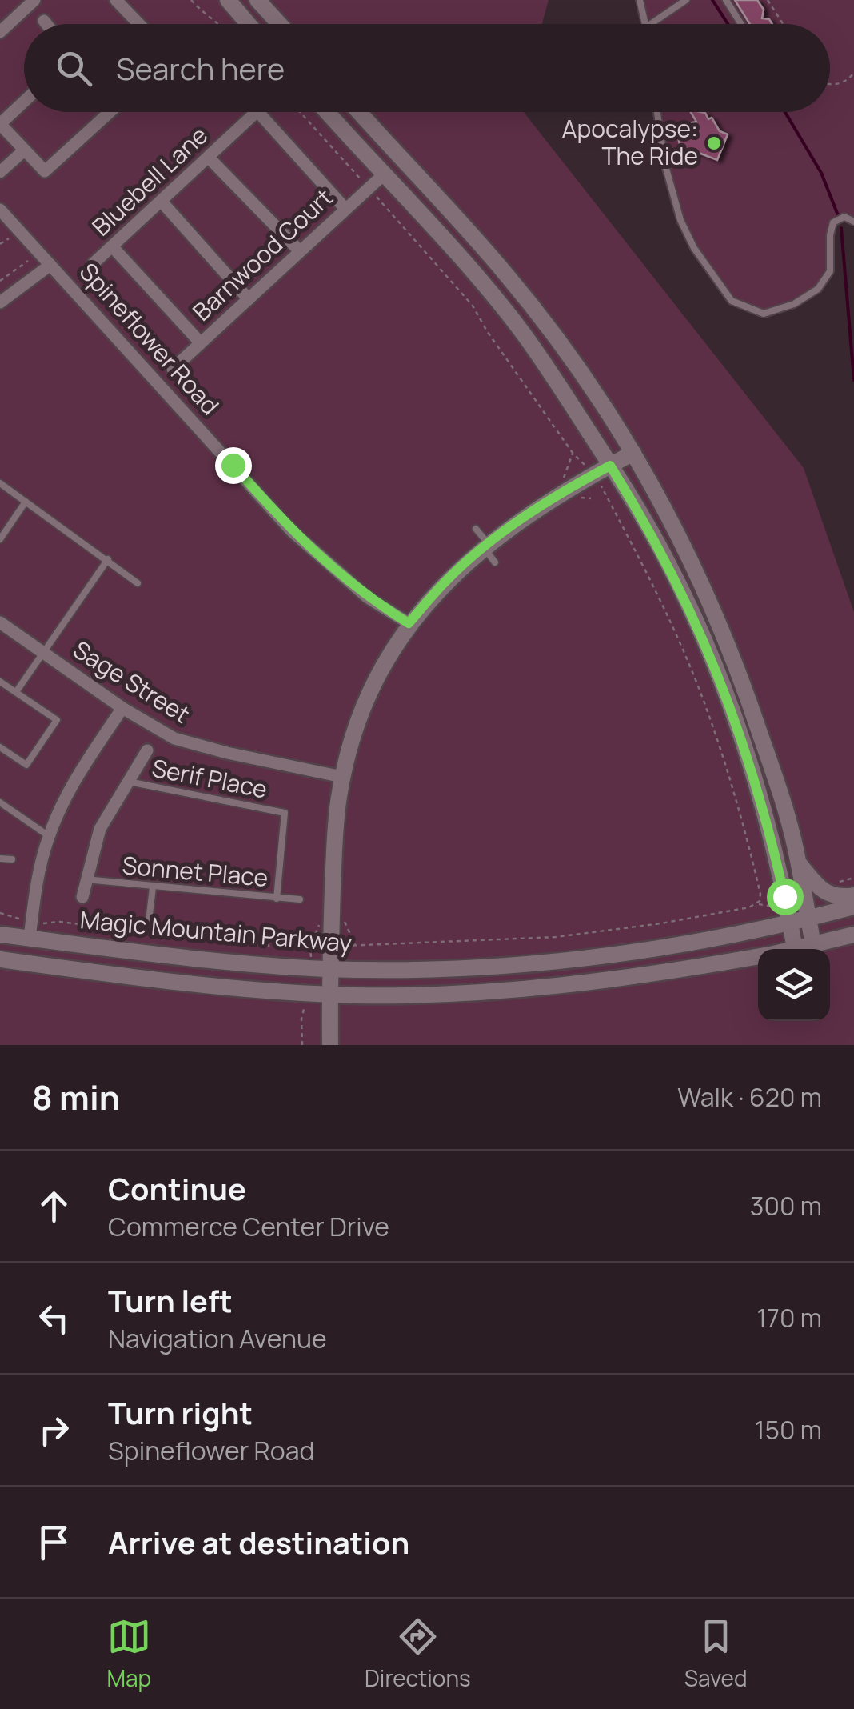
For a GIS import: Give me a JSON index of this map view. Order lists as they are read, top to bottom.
{
  "streets": {
    "street": [
      "Bluebell Lane",
      "Barnwood Court",
      "Spineflower Road",
      "Sage Street",
      "Magic Mountain Parkway"
    ],
    "lane": ["Serif Place", "Sonnet Place"]
  },
  "crossings": [
    ["Serif Place", "Sonnet Place"]
  ],
  "places": ["Apocalypse: The Ride"],
  "page": {
    "search": "Search here",
    "heading": ["8 min", "Walk · 620 m"],
    "list": [
      ["Continue", "Commerce Center Drive", "300 m"],
      ["Turn left", "Navigation Avenue", "170 m"],
      ["Turn right", "Spineflower Road", "150 m"],
      "Arrive at destination"
    ],
    "nav": ["Map", "Directions", "Saved"]
  }
}
